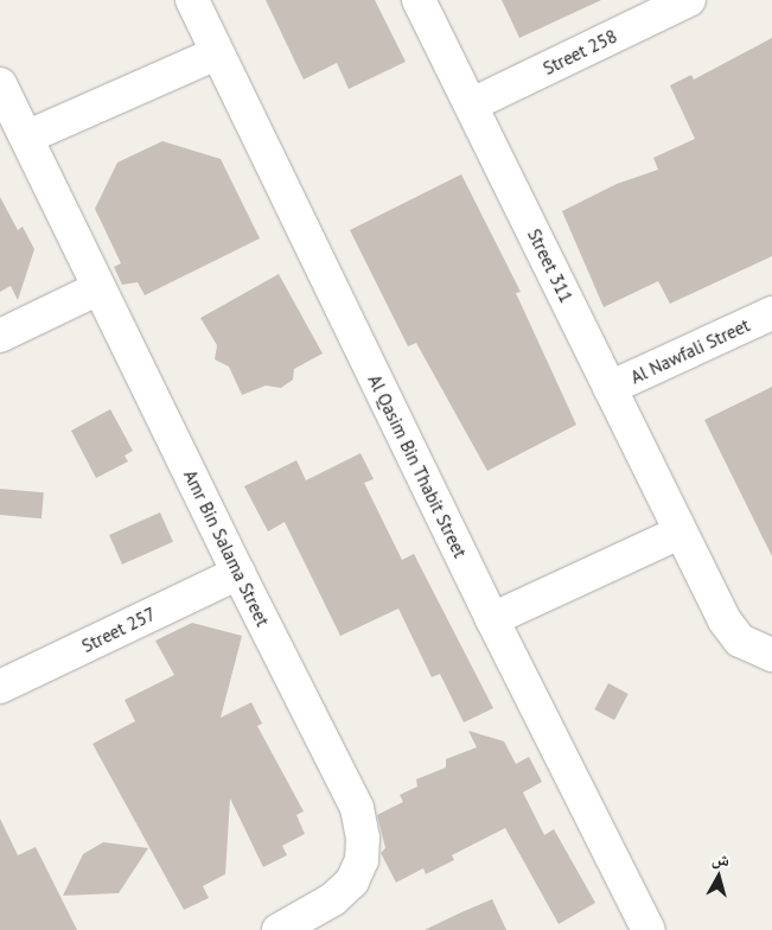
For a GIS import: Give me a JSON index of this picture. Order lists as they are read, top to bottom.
{
  "streets": {
    "street": [
      "Street 258",
      "Street 311",
      "Al Nawfali Street",
      "Al Qasim Bin Thabit Street",
      "Amr Bin Salama Street",
      "Street 257"
    ]
  },
  "crossings": [
    ["Street 258", "Street 311"],
    ["Street 311", "Al Nawfali Street"],
    ["Amr Bin Salama Street", "Street 257"]
  ],
  "north": "top"
}
